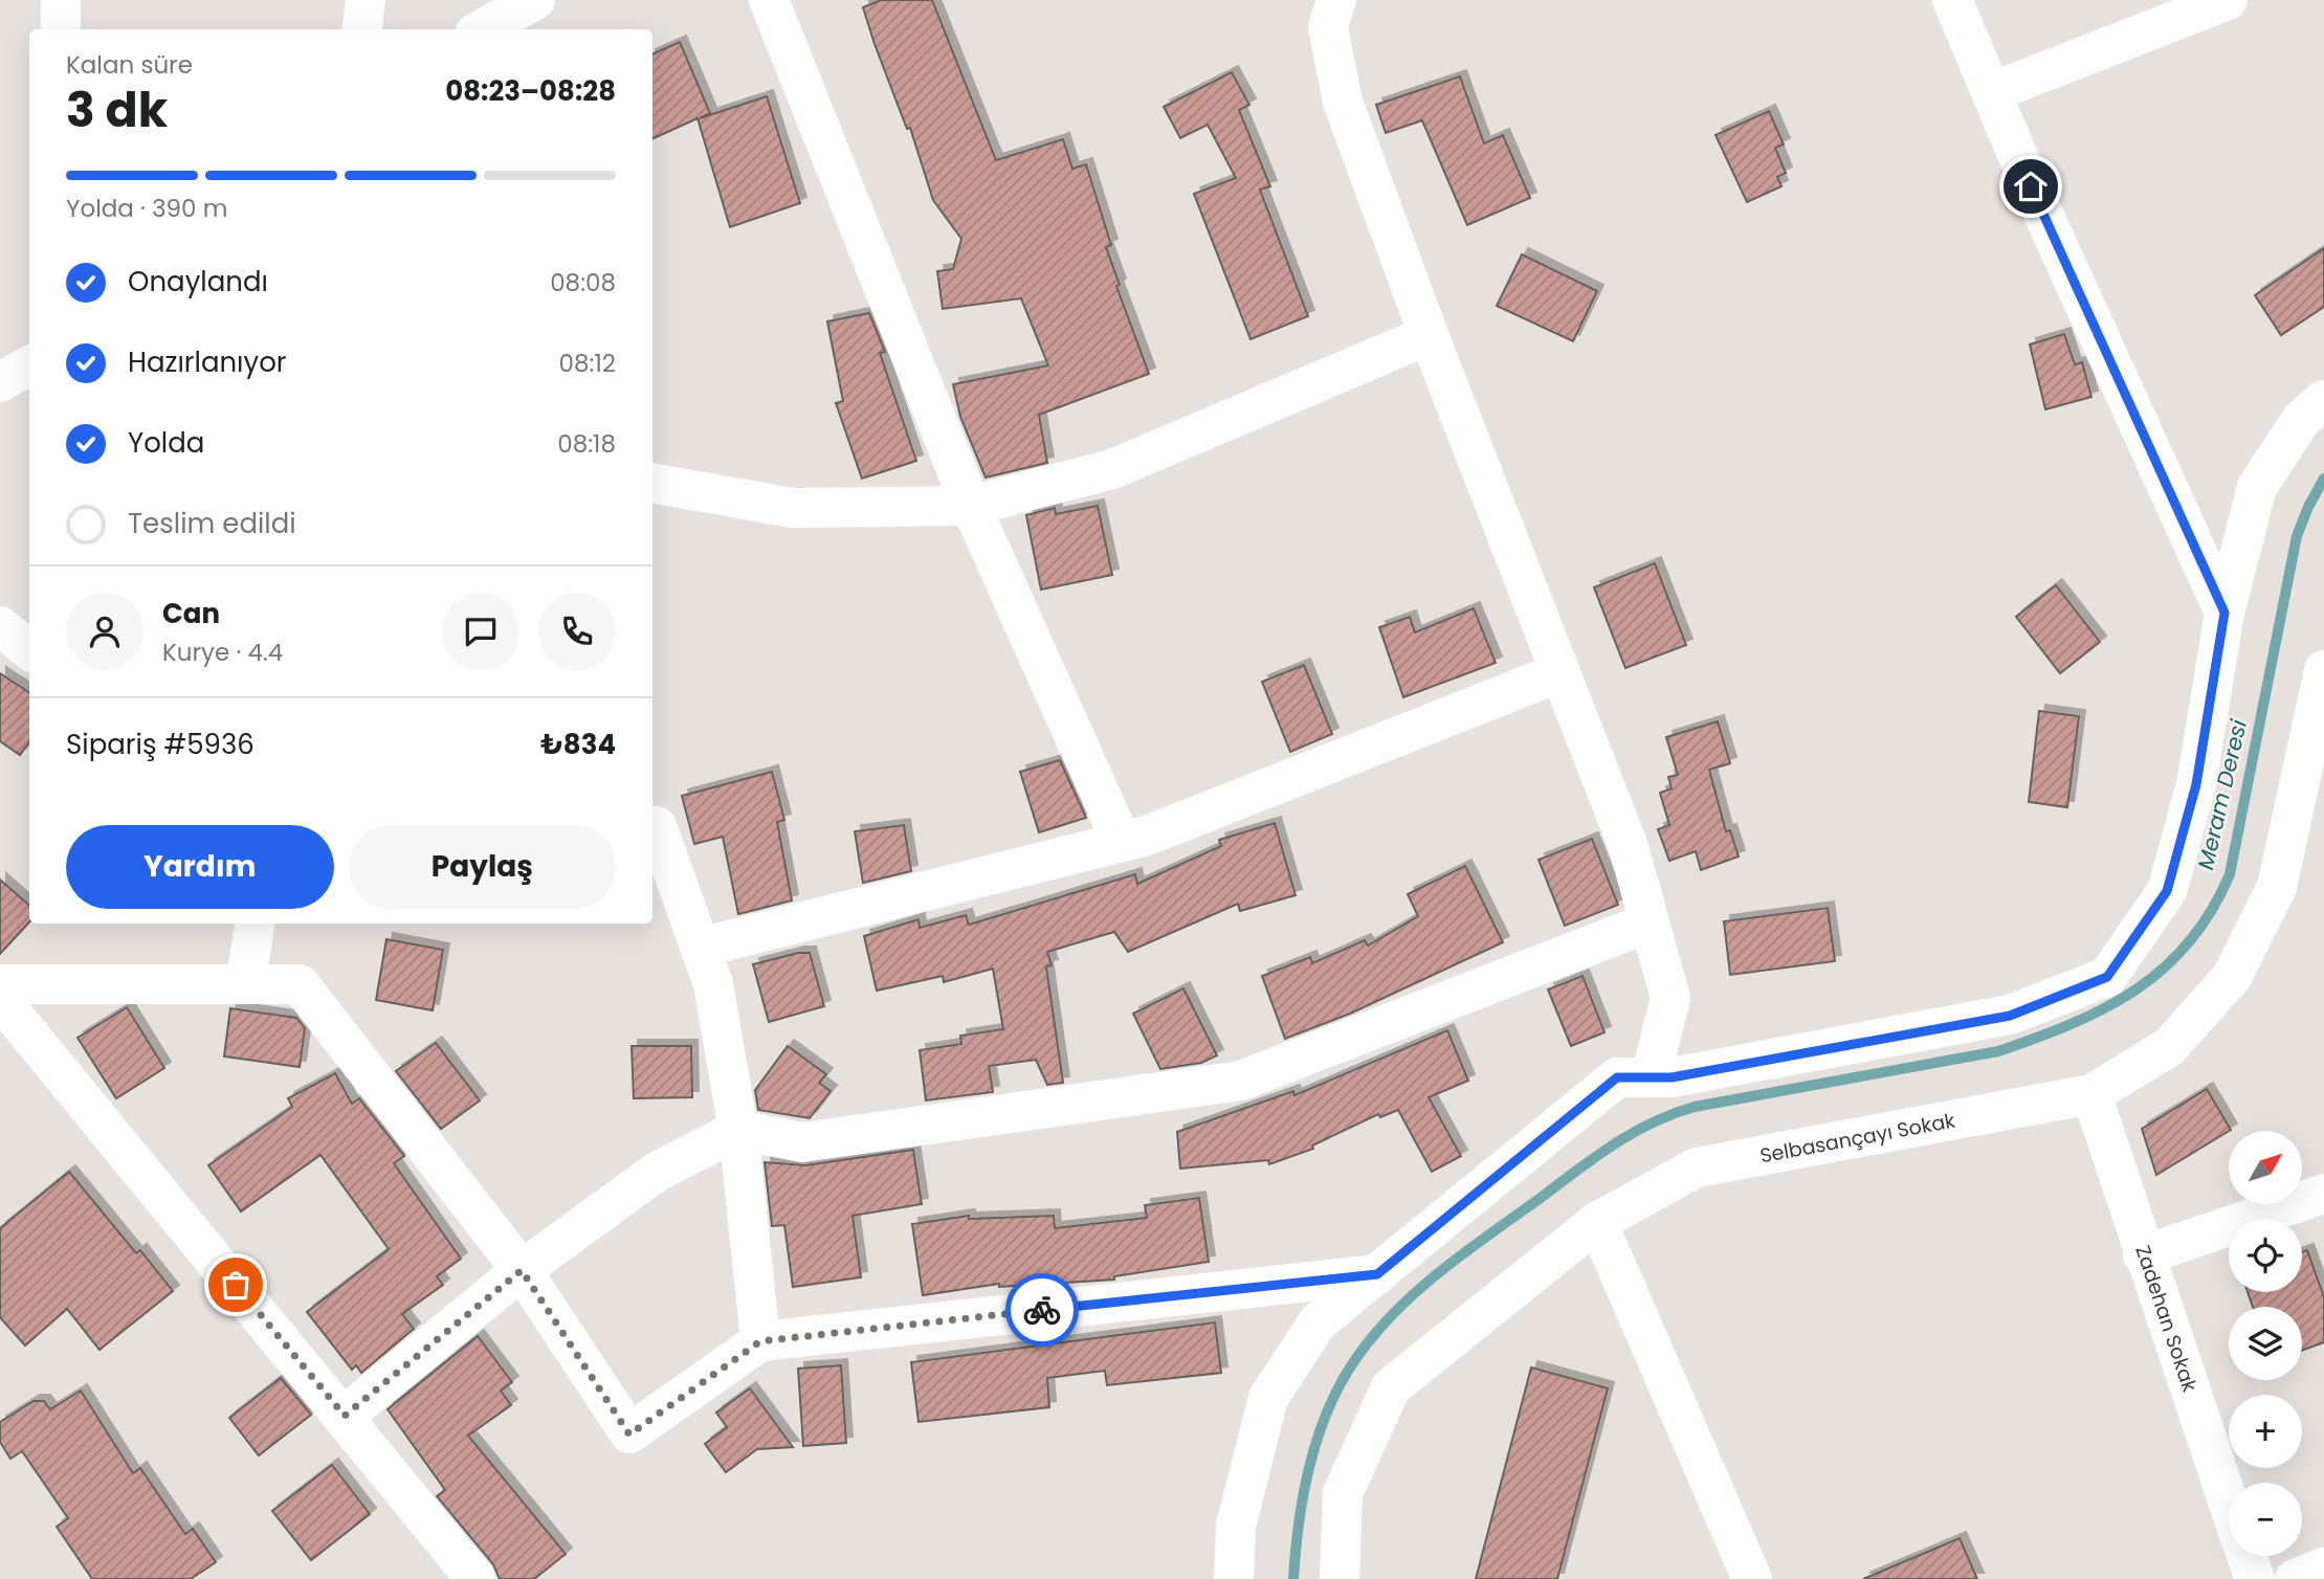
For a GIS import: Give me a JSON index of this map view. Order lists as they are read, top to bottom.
{
  "streets": {
    "street": ["Selbasançayı Sokak", "Zadehan Sokak"]
  },
  "crossings": [
    ["Selbasançayı Sokak", "Zadehan Sokak"]
  ],
  "water": ["Meram Deresi"],
  "north": "top right",
  "page": {
    "heading": ["3 dk", "Kalan süre", "08:23–08:28"],
    "panel": [
      "Can",
      "Kurye · 4.4",
      "Sipariş #5936",
      "₺834"
    ],
    "bar": "Yolda · 390 m",
    "list": [
      ["Onaylandı", "08:08"],
      ["Hazırlanıyor", "08:12"],
      ["Yolda", "08:18"],
      "Teslim edildi"
    ],
    "buttons": ["Yardım", "Paylaş"],
    "map_buttons": ["+", "−"]
  }
}
